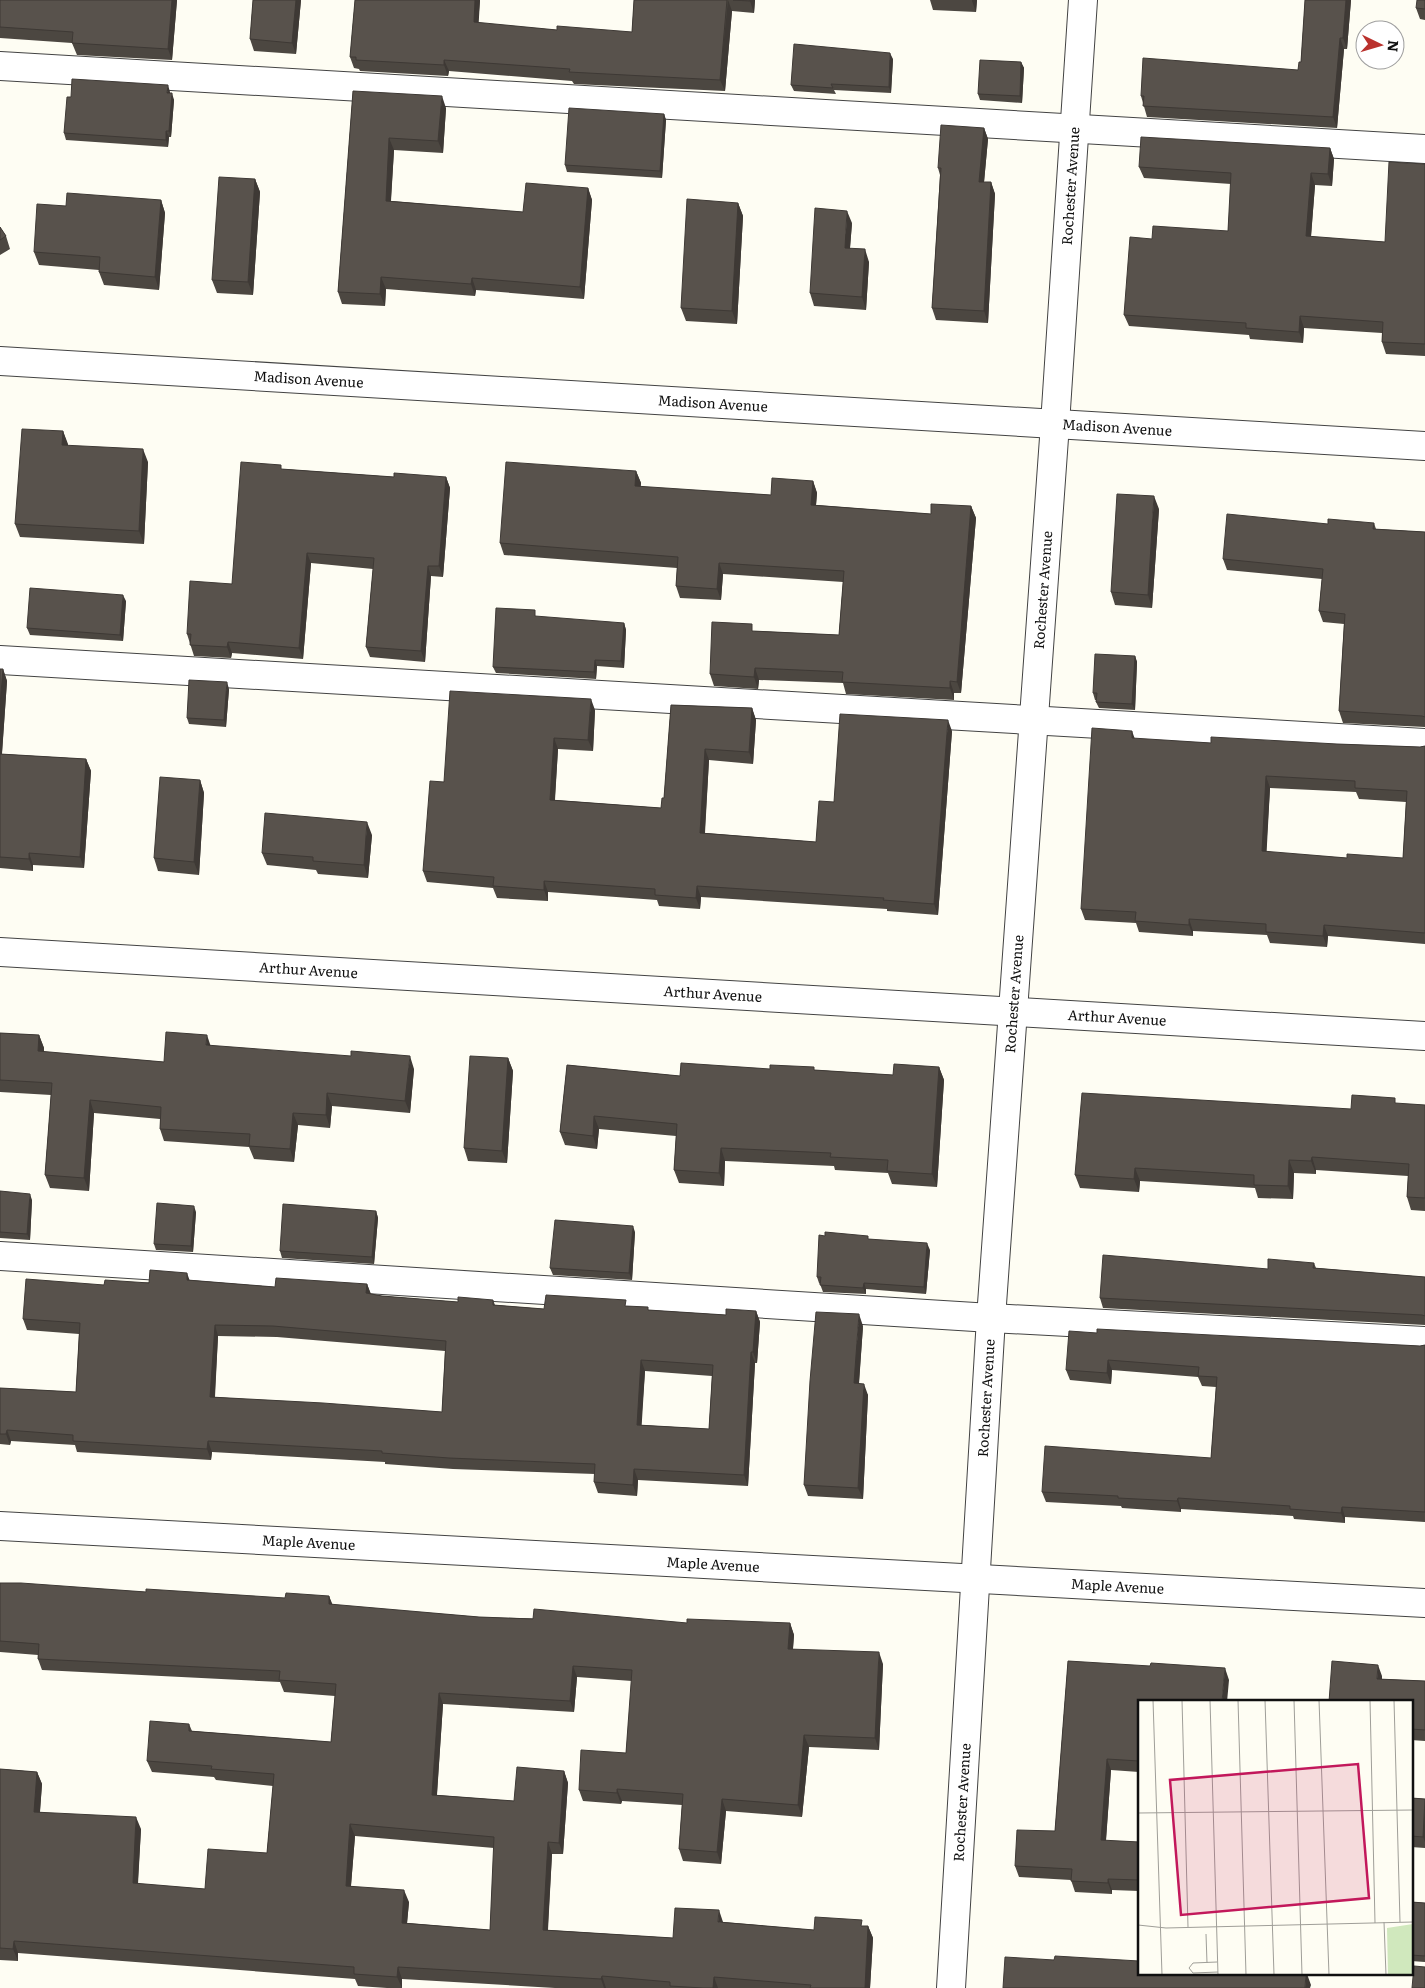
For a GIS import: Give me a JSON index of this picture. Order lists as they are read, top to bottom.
{
  "streets": {
    "street": [
      "Rochester Avenue",
      "Madison Avenue",
      "Arthur Avenue",
      "Maple Avenue"
    ]
  },
  "crossings": [
    ["Rochester Avenue", "Madison Avenue"],
    ["Rochester Avenue", "Arthur Avenue"],
    ["Rochester Avenue", "Maple Avenue"]
  ],
  "north": "right"
}
